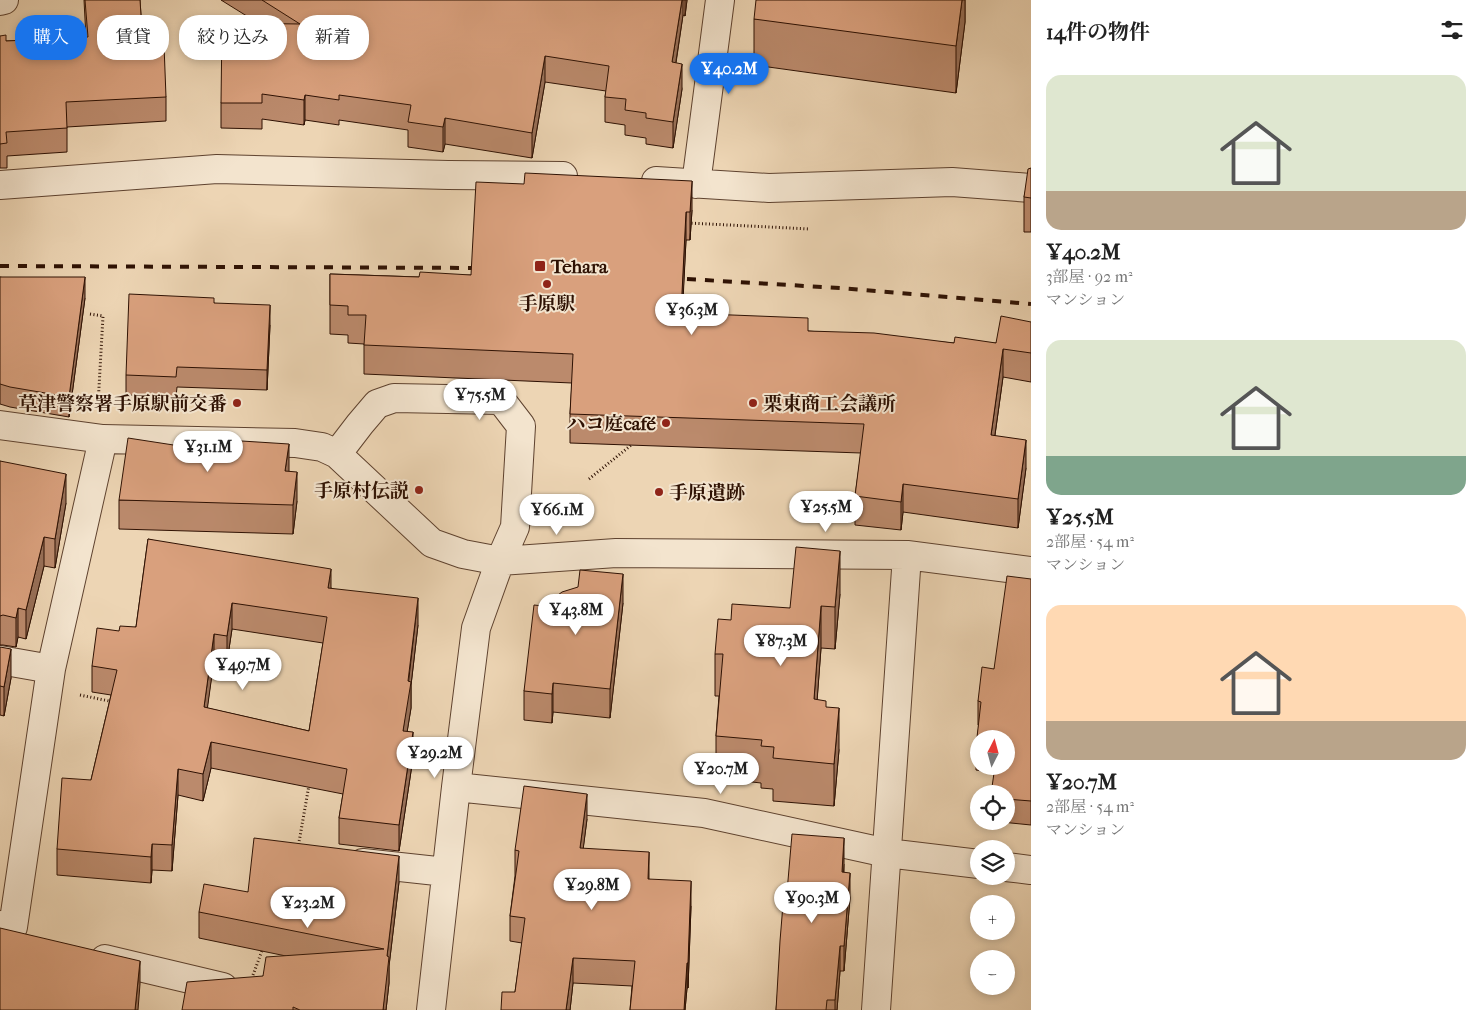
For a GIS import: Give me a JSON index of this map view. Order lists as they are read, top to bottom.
{
  "places": {
    "transit": ["Tehara"],
    "other": [
      "手原駅",
      "草津警察署手原駅前交番",
      "栗東商工会議所",
      "ハコ庭café",
      "手原村伝説",
      "手原遺跡"
    ]
  },
  "north": "top",
  "page": {
    "heading": "14件の物件",
    "chip": [
      "購入",
      "賃貸",
      "絞り込み",
      "新着"
    ],
    "price": [
      "¥40.2M",
      "¥36.3M",
      "¥75.5M",
      "¥31.1M",
      "¥25.5M",
      "¥66.1M",
      "¥43.8M",
      "¥87.3M",
      "¥49.7M",
      "¥29.2M",
      "¥20.7M",
      "¥29.8M",
      "¥90.3M",
      "¥23.2M"
    ],
    "list": [
      {
        "name": "¥40.2M",
        "note": "3部屋 · 92 m² · マンション"
      },
      {
        "name": "¥25.5M",
        "note": "2部屋 · 54 m² · マンション"
      },
      {
        "name": "¥20.7M",
        "note": "2部屋 · 54 m² · マンション"
      }
    ],
    "map_buttons": ["+", "−"]
  }
}
